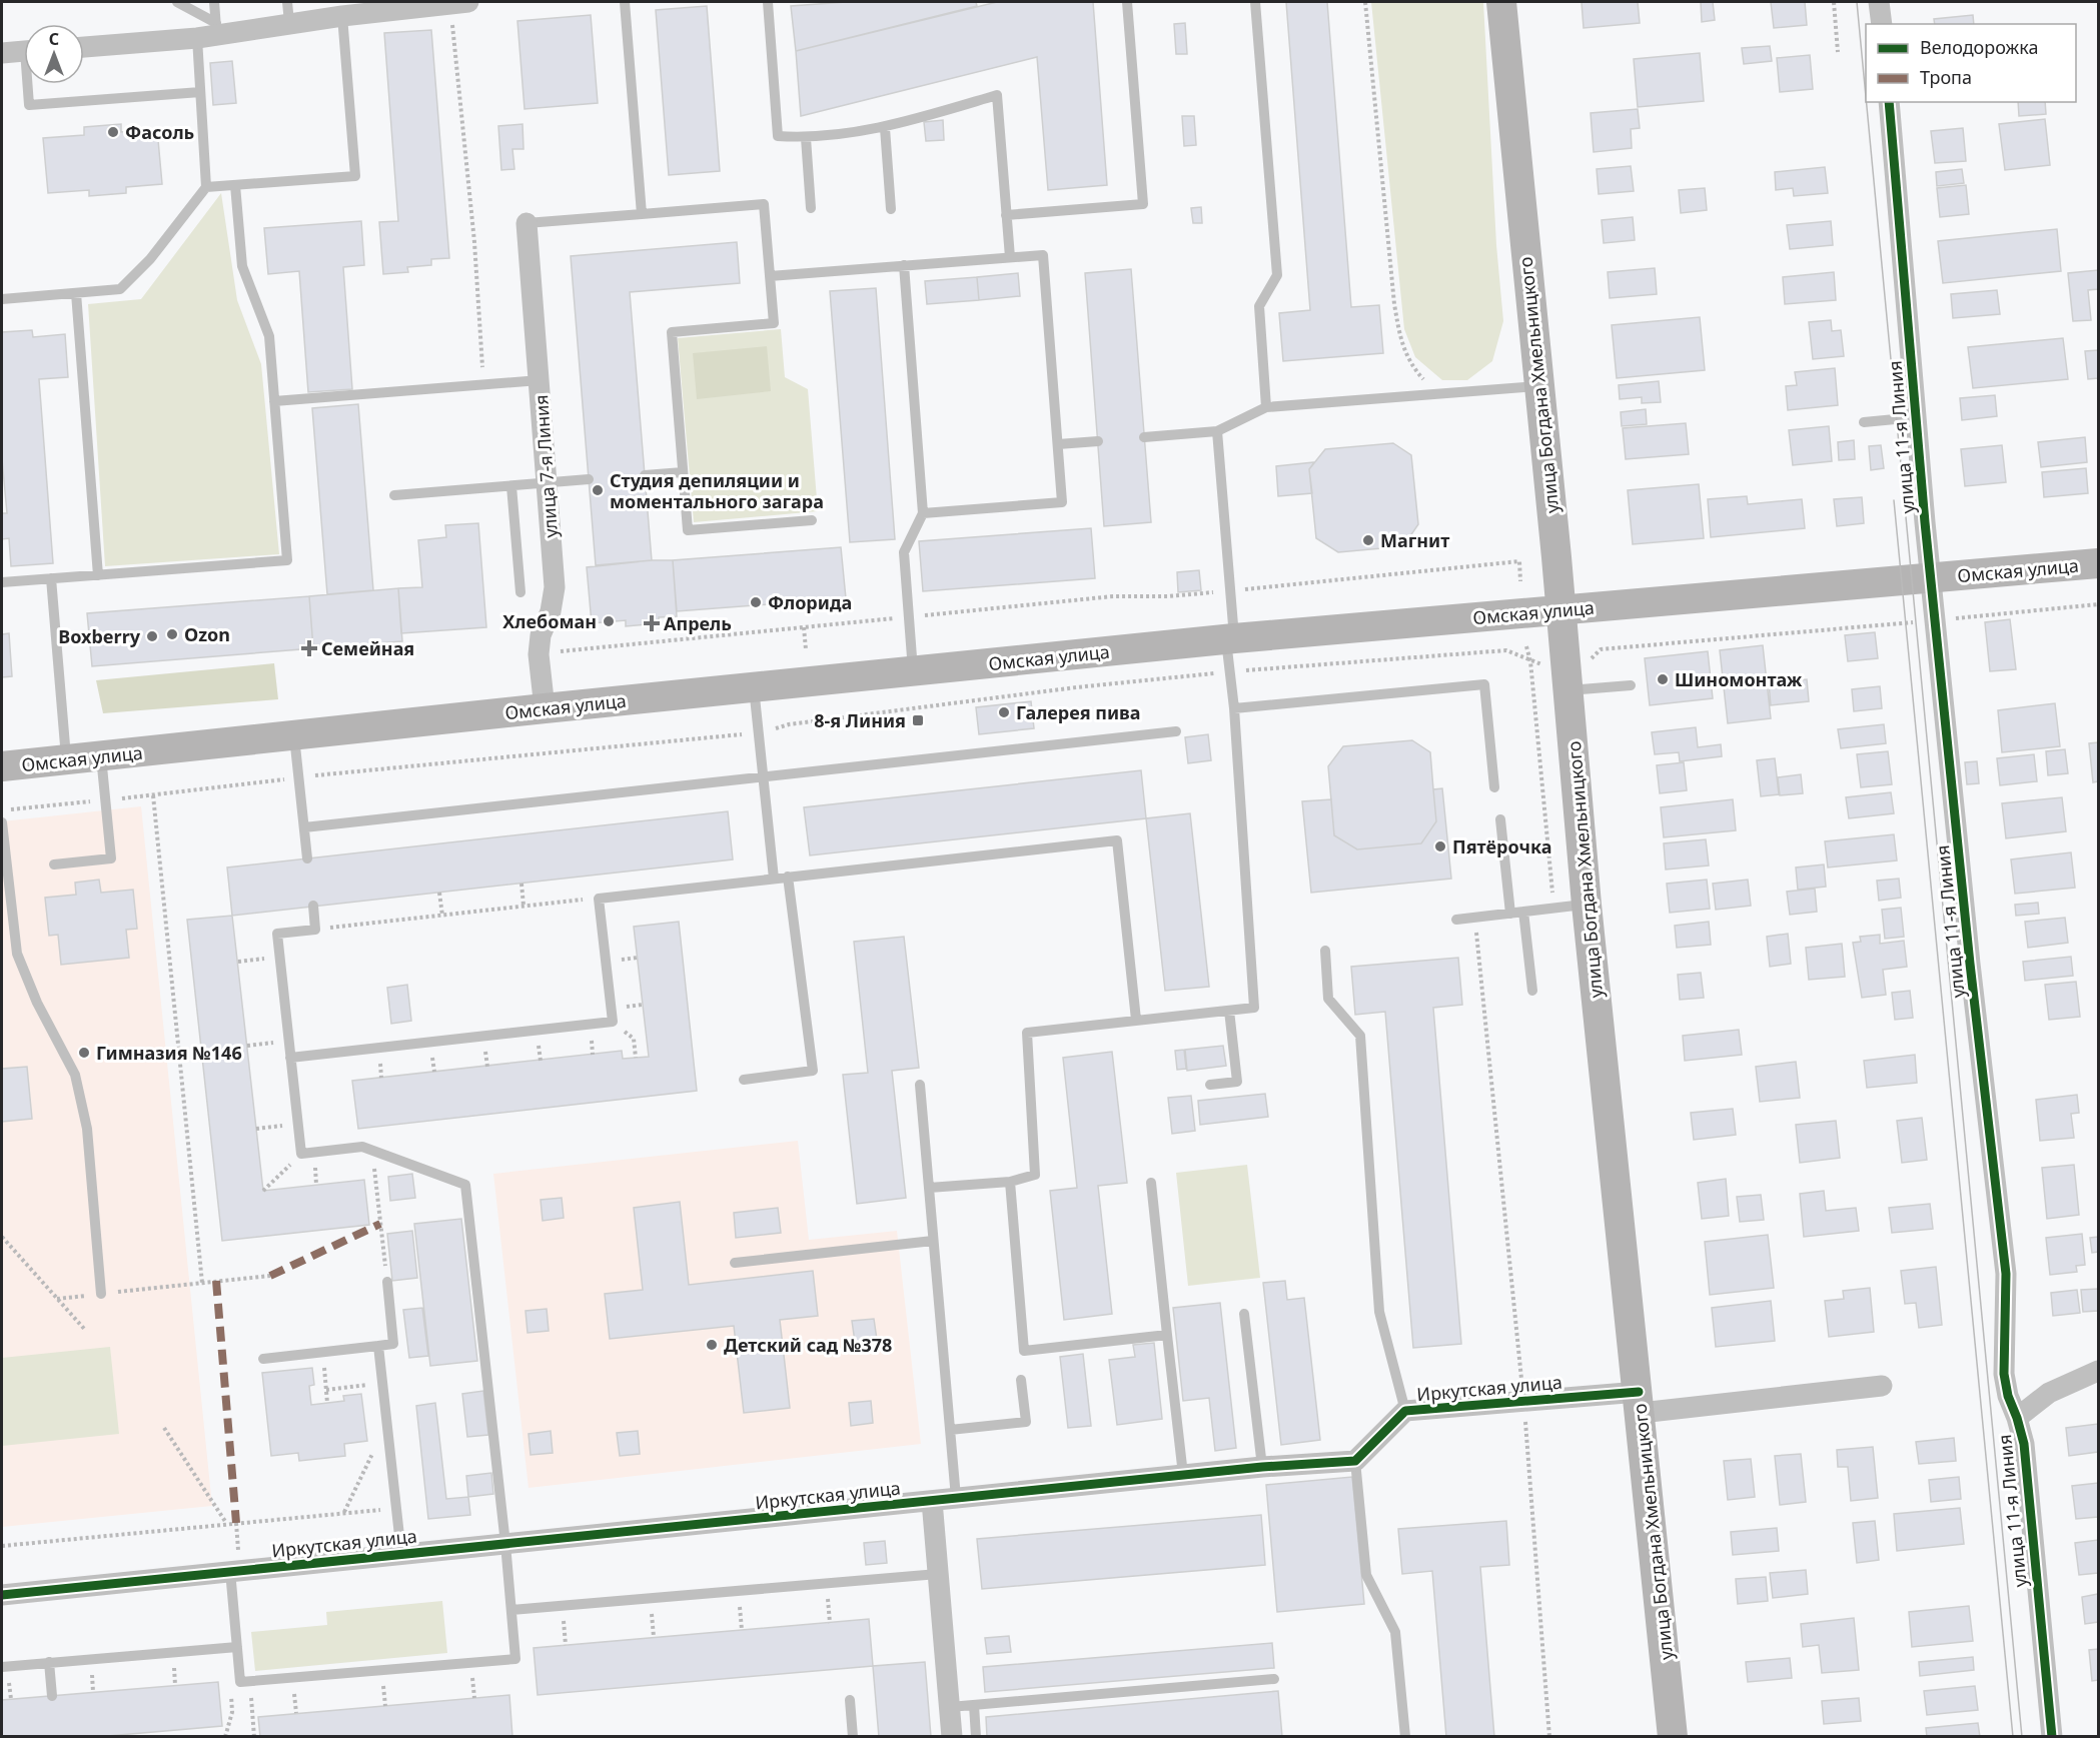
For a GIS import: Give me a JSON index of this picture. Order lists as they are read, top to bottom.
{
  "streets": {
    "main road": ["улица Богдана Хмельницкого", "Омская улица"],
    "street": ["улица 11-я Линия", "улица 7-я Линия", "Иркутская улица"]
  },
  "crossings": [
    ["улица Богдана Хмельницкого", "Омская улица"],
    ["улица Богдана Хмельницкого", "Иркутская улица"],
    ["улица 11-я Линия", "Омская улица"],
    ["улица 7-я Линия", "Омская улица"]
  ],
  "places": {
    "other": [
      "Фасоль",
      "Студия депиляции и моментального загара",
      "Магнит",
      "Флорида",
      "Хлебоман",
      "Ozon",
      "Boxberry",
      "Шиномонтаж",
      "Галерея пива",
      "Пятёрочка",
      "Гимназия №146",
      "Детский сад №378"
    ],
    "health": ["Апрель", "Семейная"],
    "transit": ["8-я Линия"]
  },
  "legend": ["Велодорожка", "Тропа"],
  "north": "top"
}
